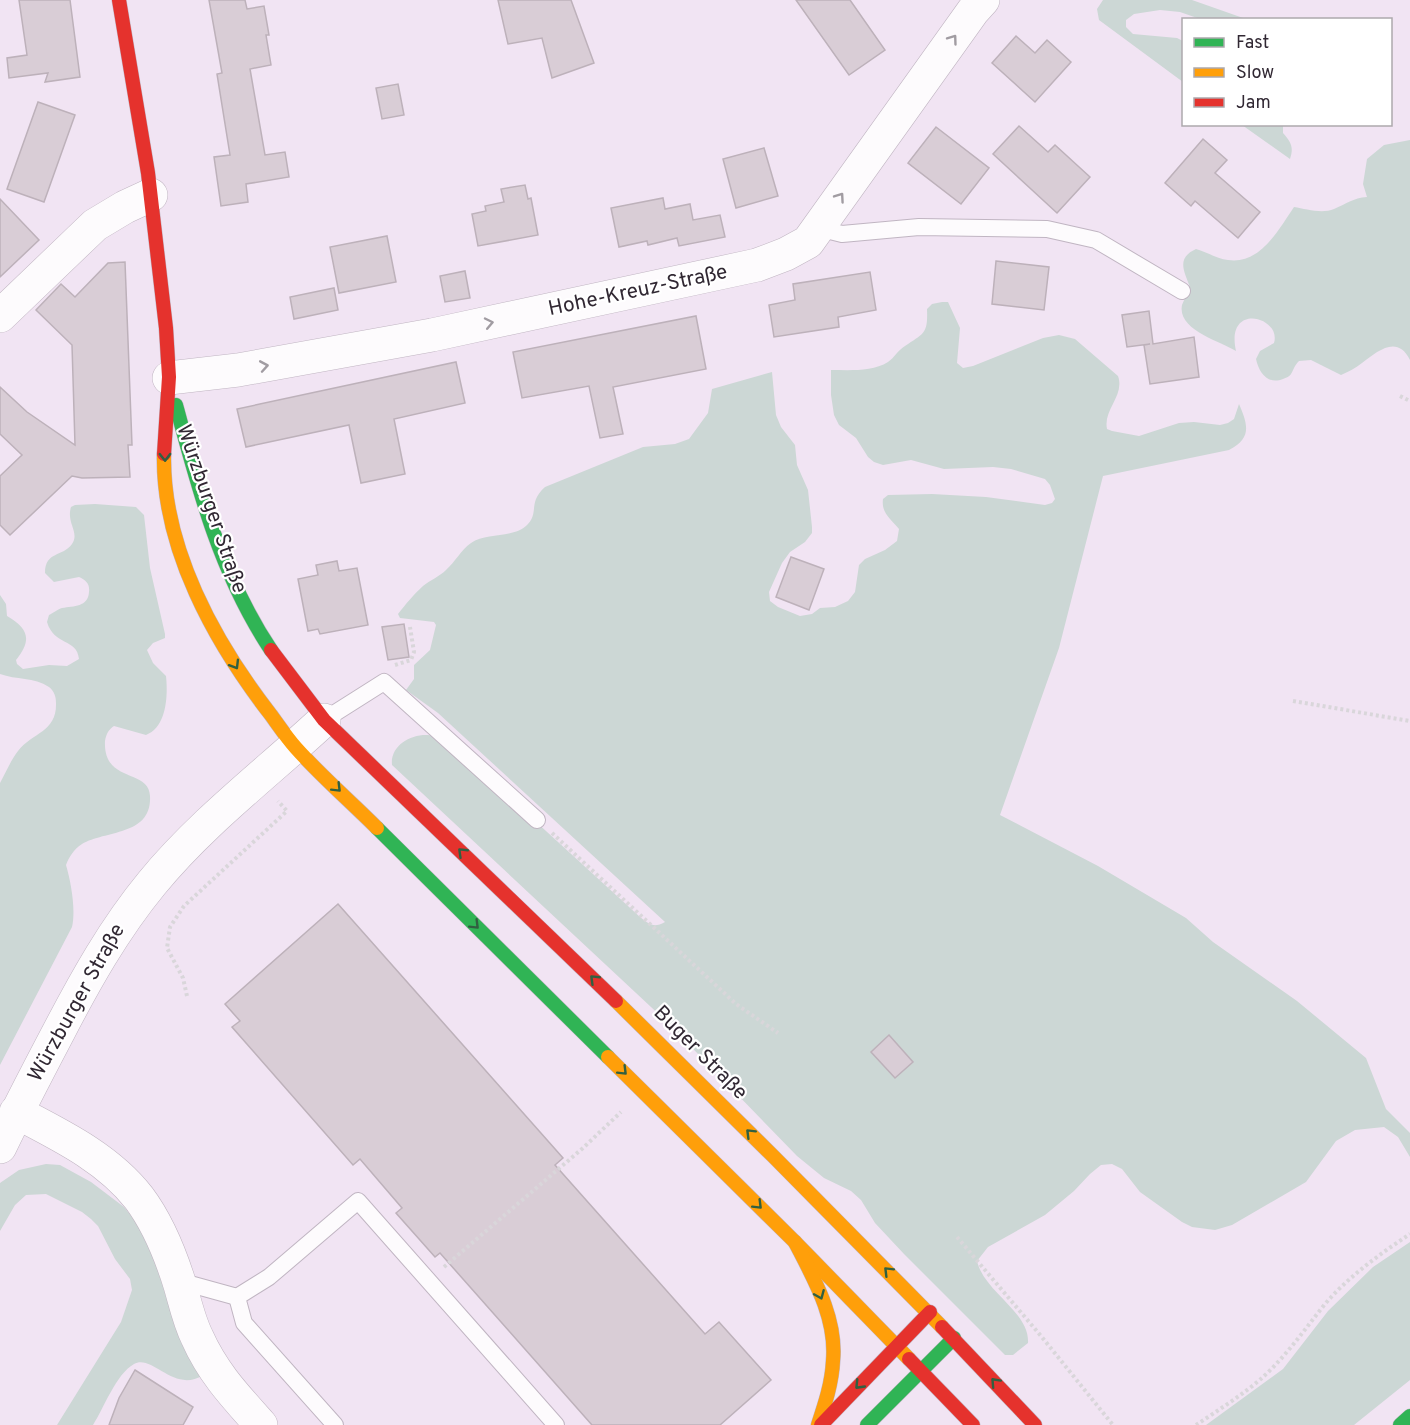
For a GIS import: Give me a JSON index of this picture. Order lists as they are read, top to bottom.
{
  "streets": {
    "street": ["Hohe-Kreuz-Straße", "Würzburger Straße", "Buger Straße"]
  },
  "crossings": [
    ["Hohe-Kreuz-Straße", "Würzburger Straße"],
    ["Würzburger Straße", "Buger Straße"]
  ],
  "one_way": ["Hohe-Kreuz-Straße"],
  "legend": ["Fast", "Slow", "Jam"]
}
